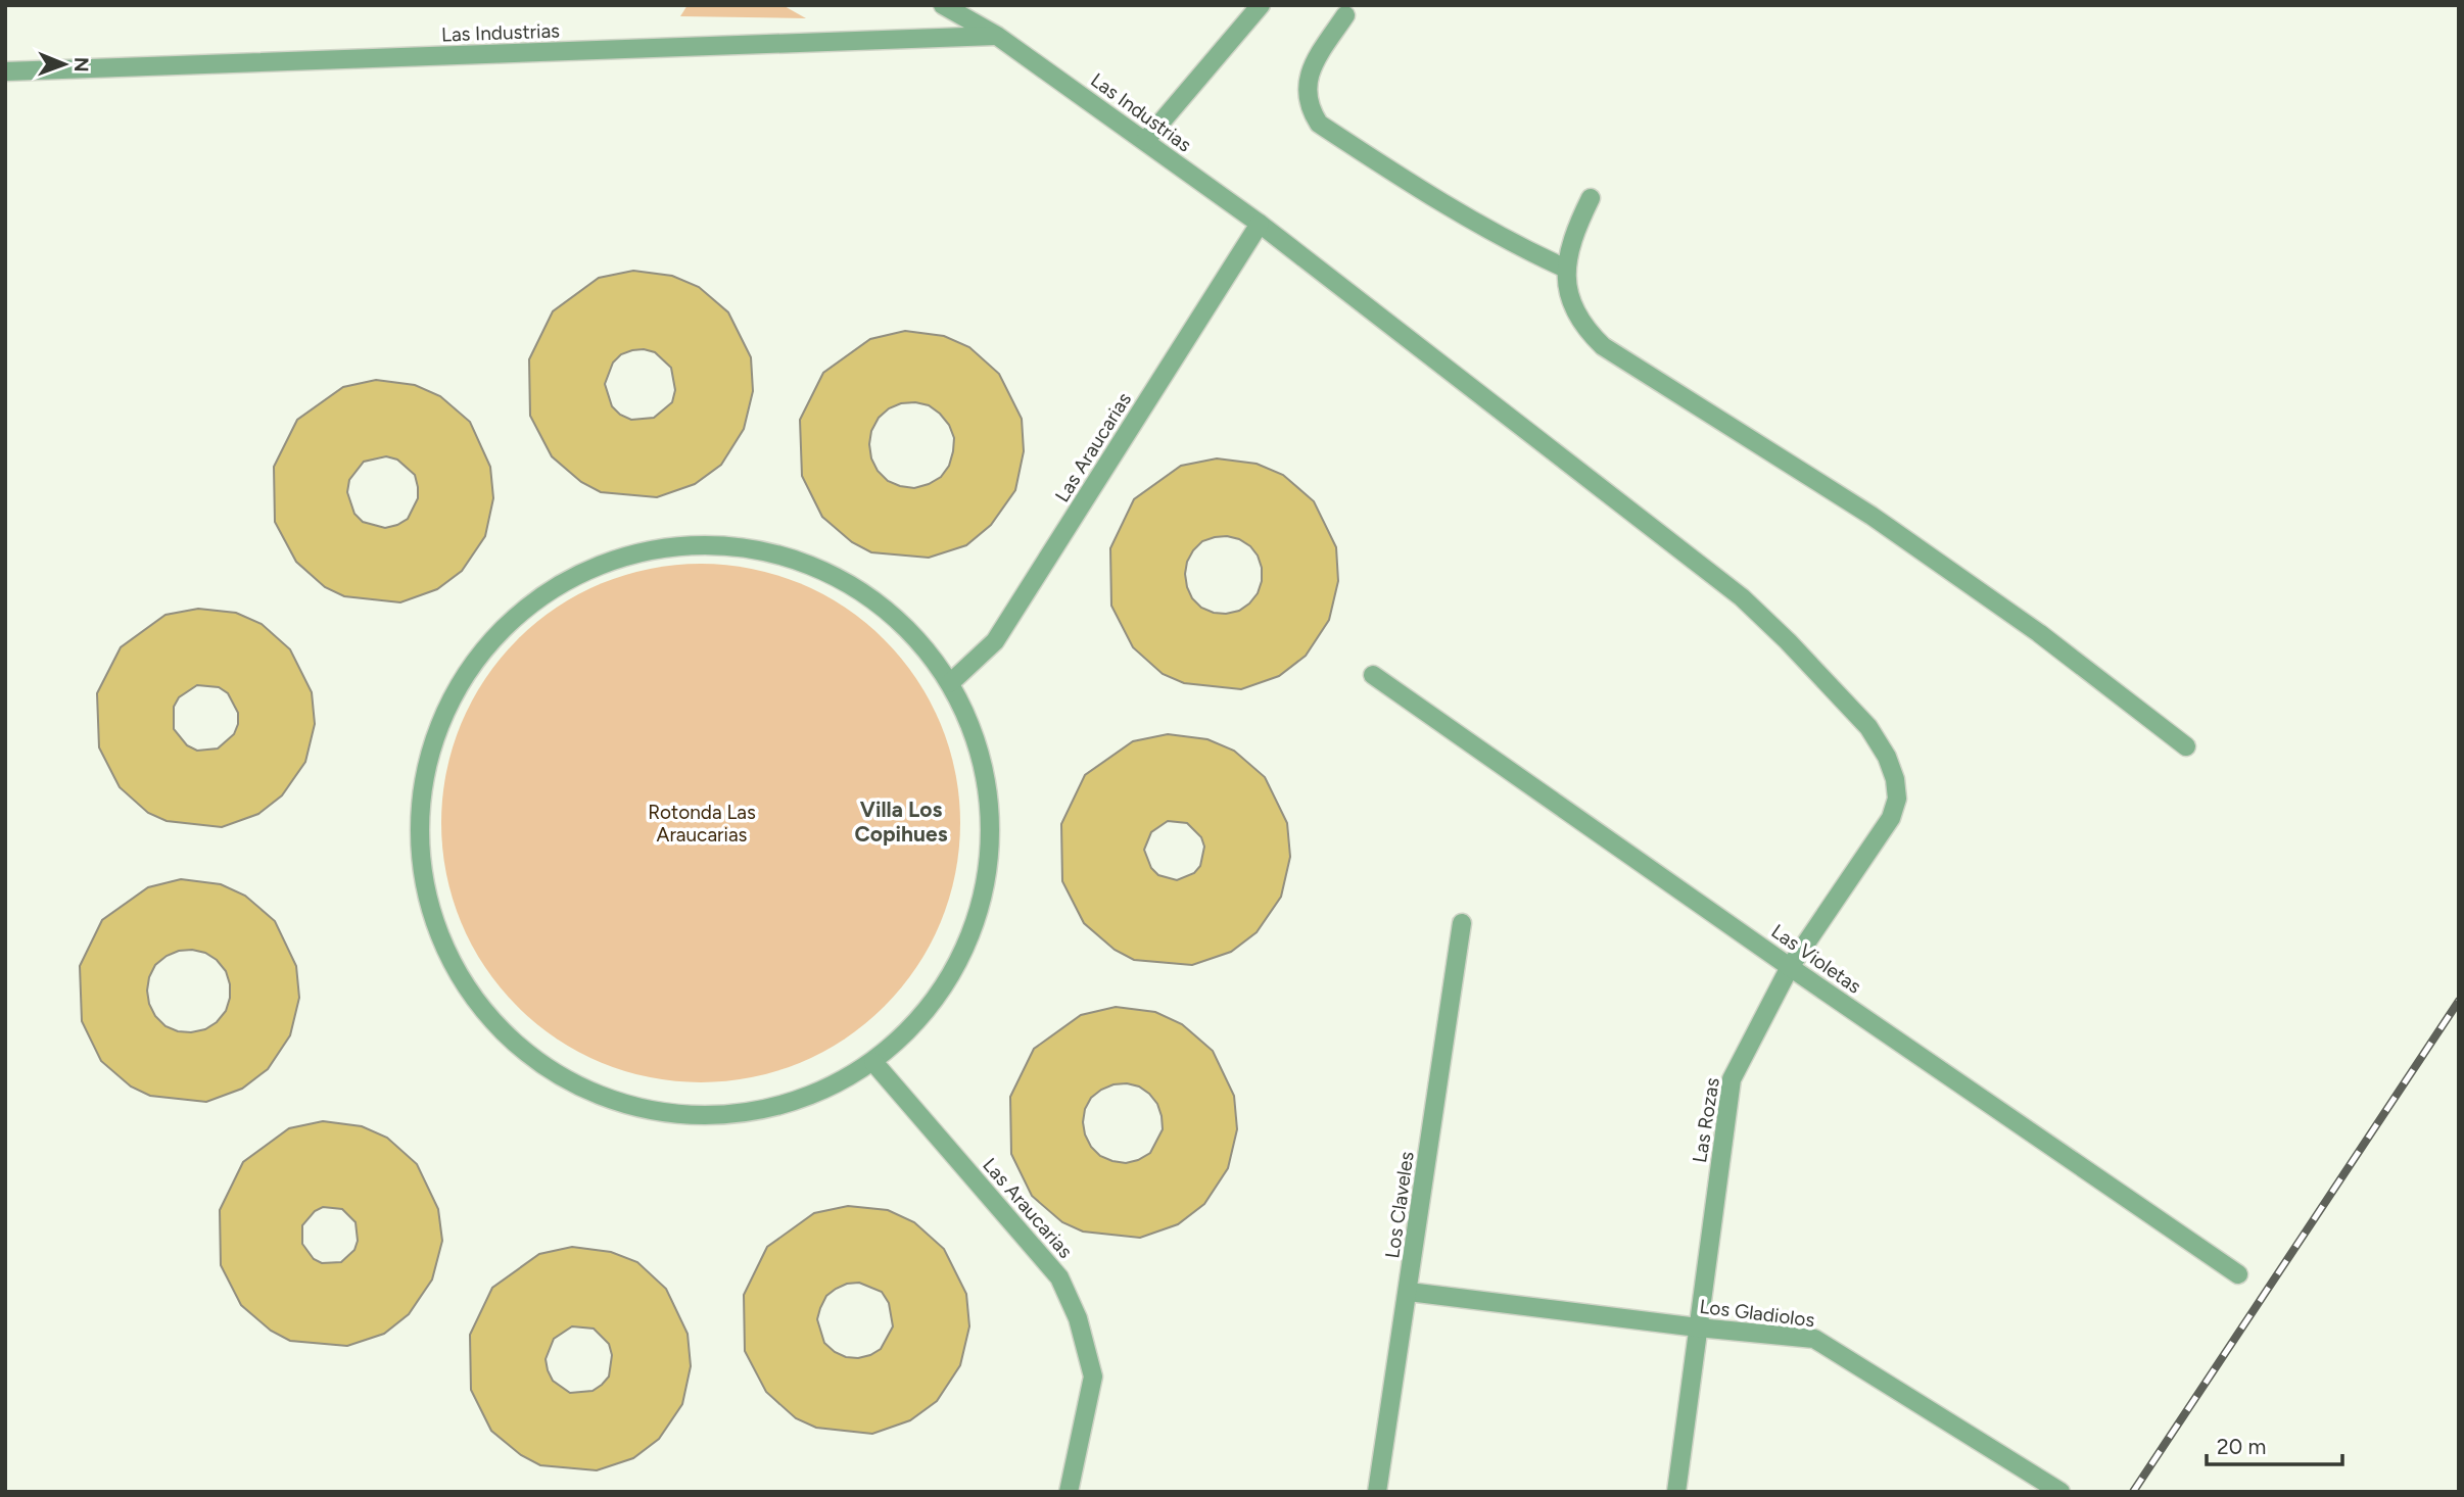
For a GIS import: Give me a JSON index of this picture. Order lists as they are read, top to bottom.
{
  "streets": {
    "street": [
      "Las Industrias",
      "Las Araucarias",
      "Las Violetas",
      "Las Rozas",
      "Los Claveles",
      "Los Gladiolos"
    ]
  },
  "crossings": [
    ["Las Industrias", "Las Araucarias"],
    ["Las Industrias", "Las Rozas"],
    ["Las Violetas", "Las Rozas"],
    ["Las Rozas", "Los Gladiolos"],
    ["Los Claveles", "Los Gladiolos"]
  ],
  "districts": ["Villa Los Copihues"],
  "parks": ["Rotonda Las Araucarias"],
  "scale_bar": "20 m",
  "north": "right"
}
